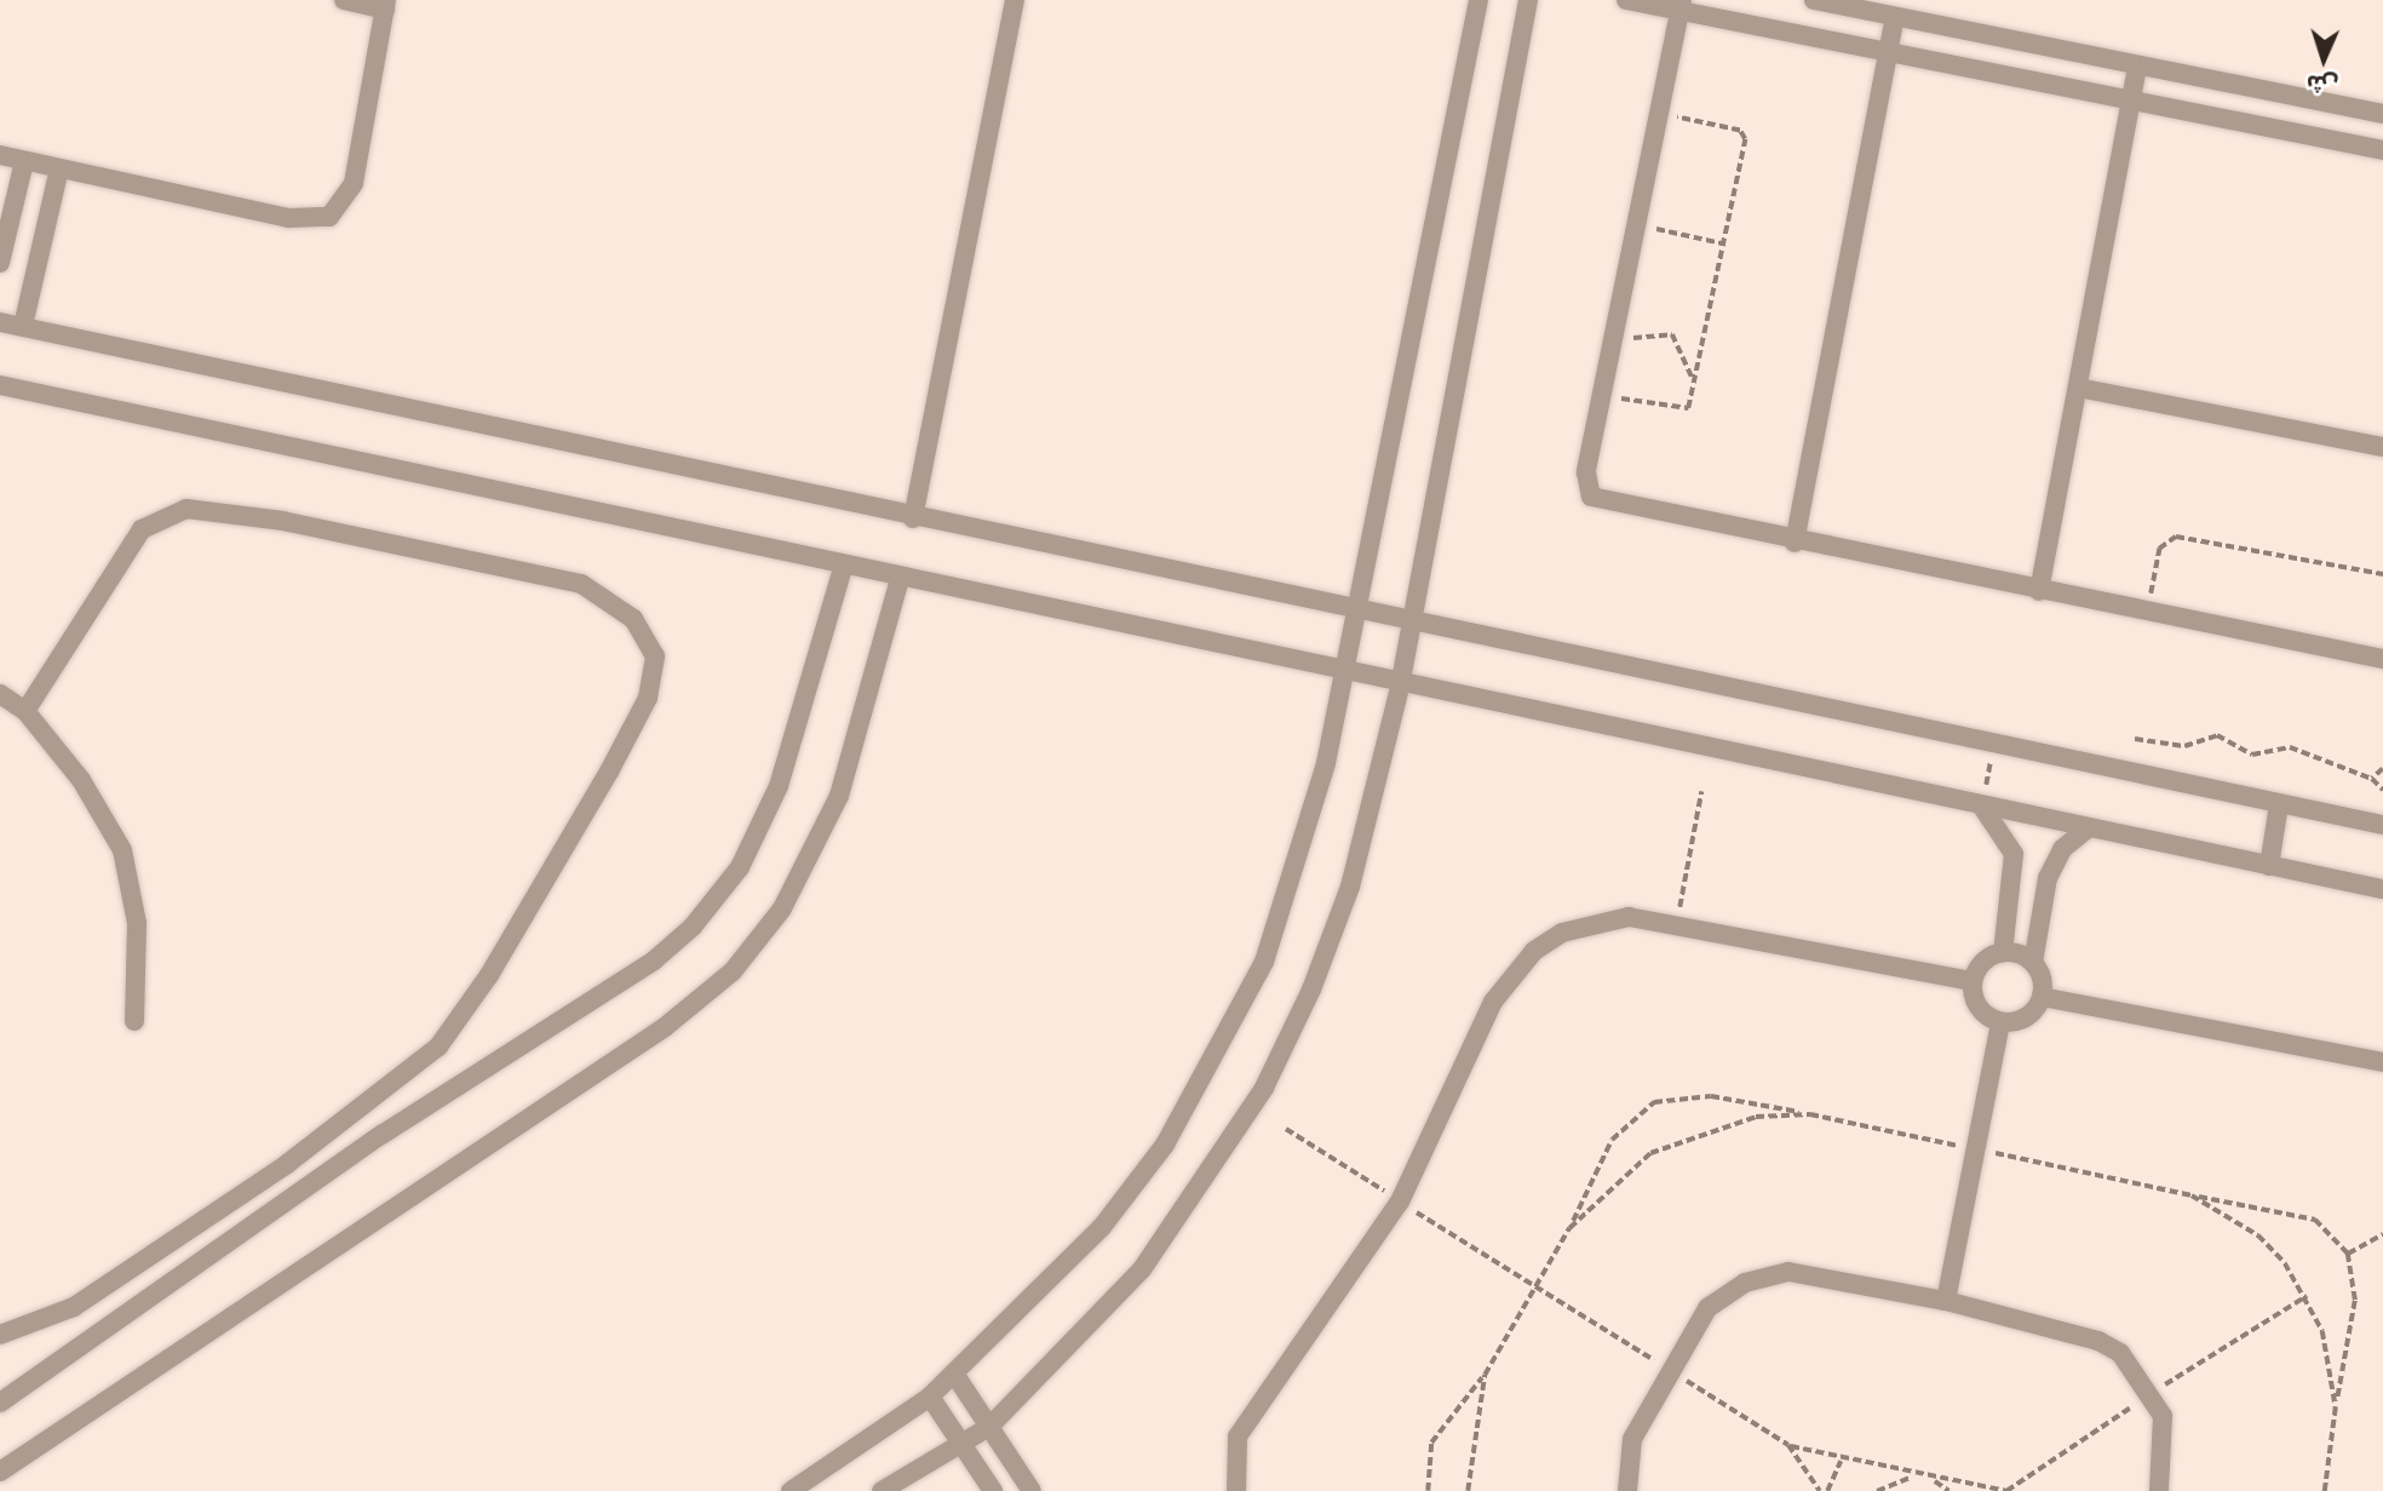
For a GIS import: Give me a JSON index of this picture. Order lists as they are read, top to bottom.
{
  "north": "bottom"
}
